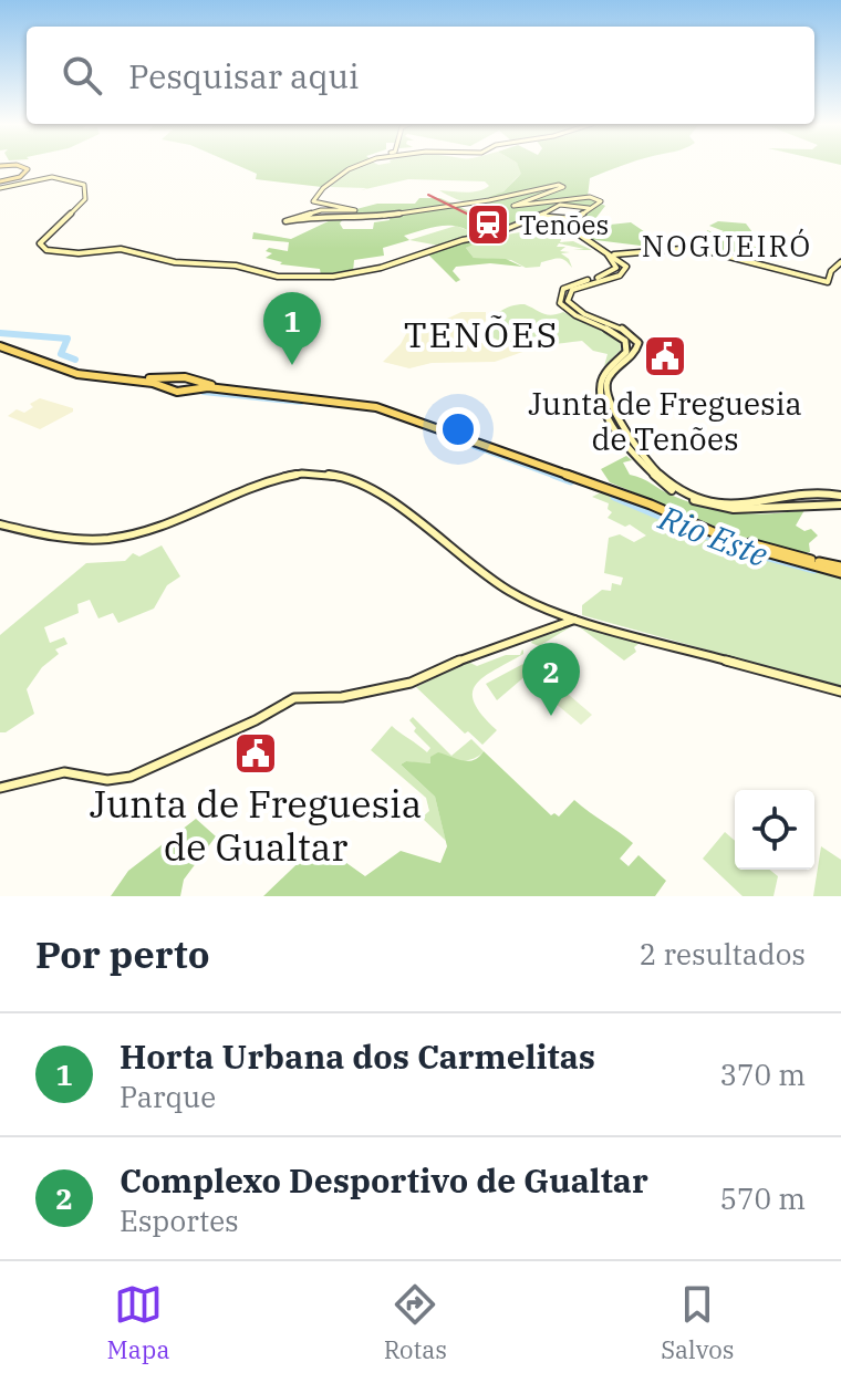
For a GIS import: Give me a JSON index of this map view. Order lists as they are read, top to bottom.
{
  "districts": ["NOGUEIRÓ", "TENÕES"],
  "water": ["Rio Este"],
  "places": {
    "station": ["Tenões"],
    "public building": ["Junta de Freguesia de Tenões", "Junta de Freguesia de Gualtar"]
  },
  "page": {
    "search": "Pesquisar aqui",
    "pins": ["1", "2"],
    "heading": ["Por perto", "2 resultados"],
    "list": [
      {
        "mark": "1",
        "name": "Horta Urbana dos Carmelitas",
        "note": "Parque",
        "value": "370 m"
      },
      {
        "mark": "2",
        "name": "Complexo Desportivo de Gualtar",
        "note": "Esportes",
        "value": "570 m"
      }
    ],
    "nav": ["Mapa", "Rotas", "Salvos"]
  }
}
